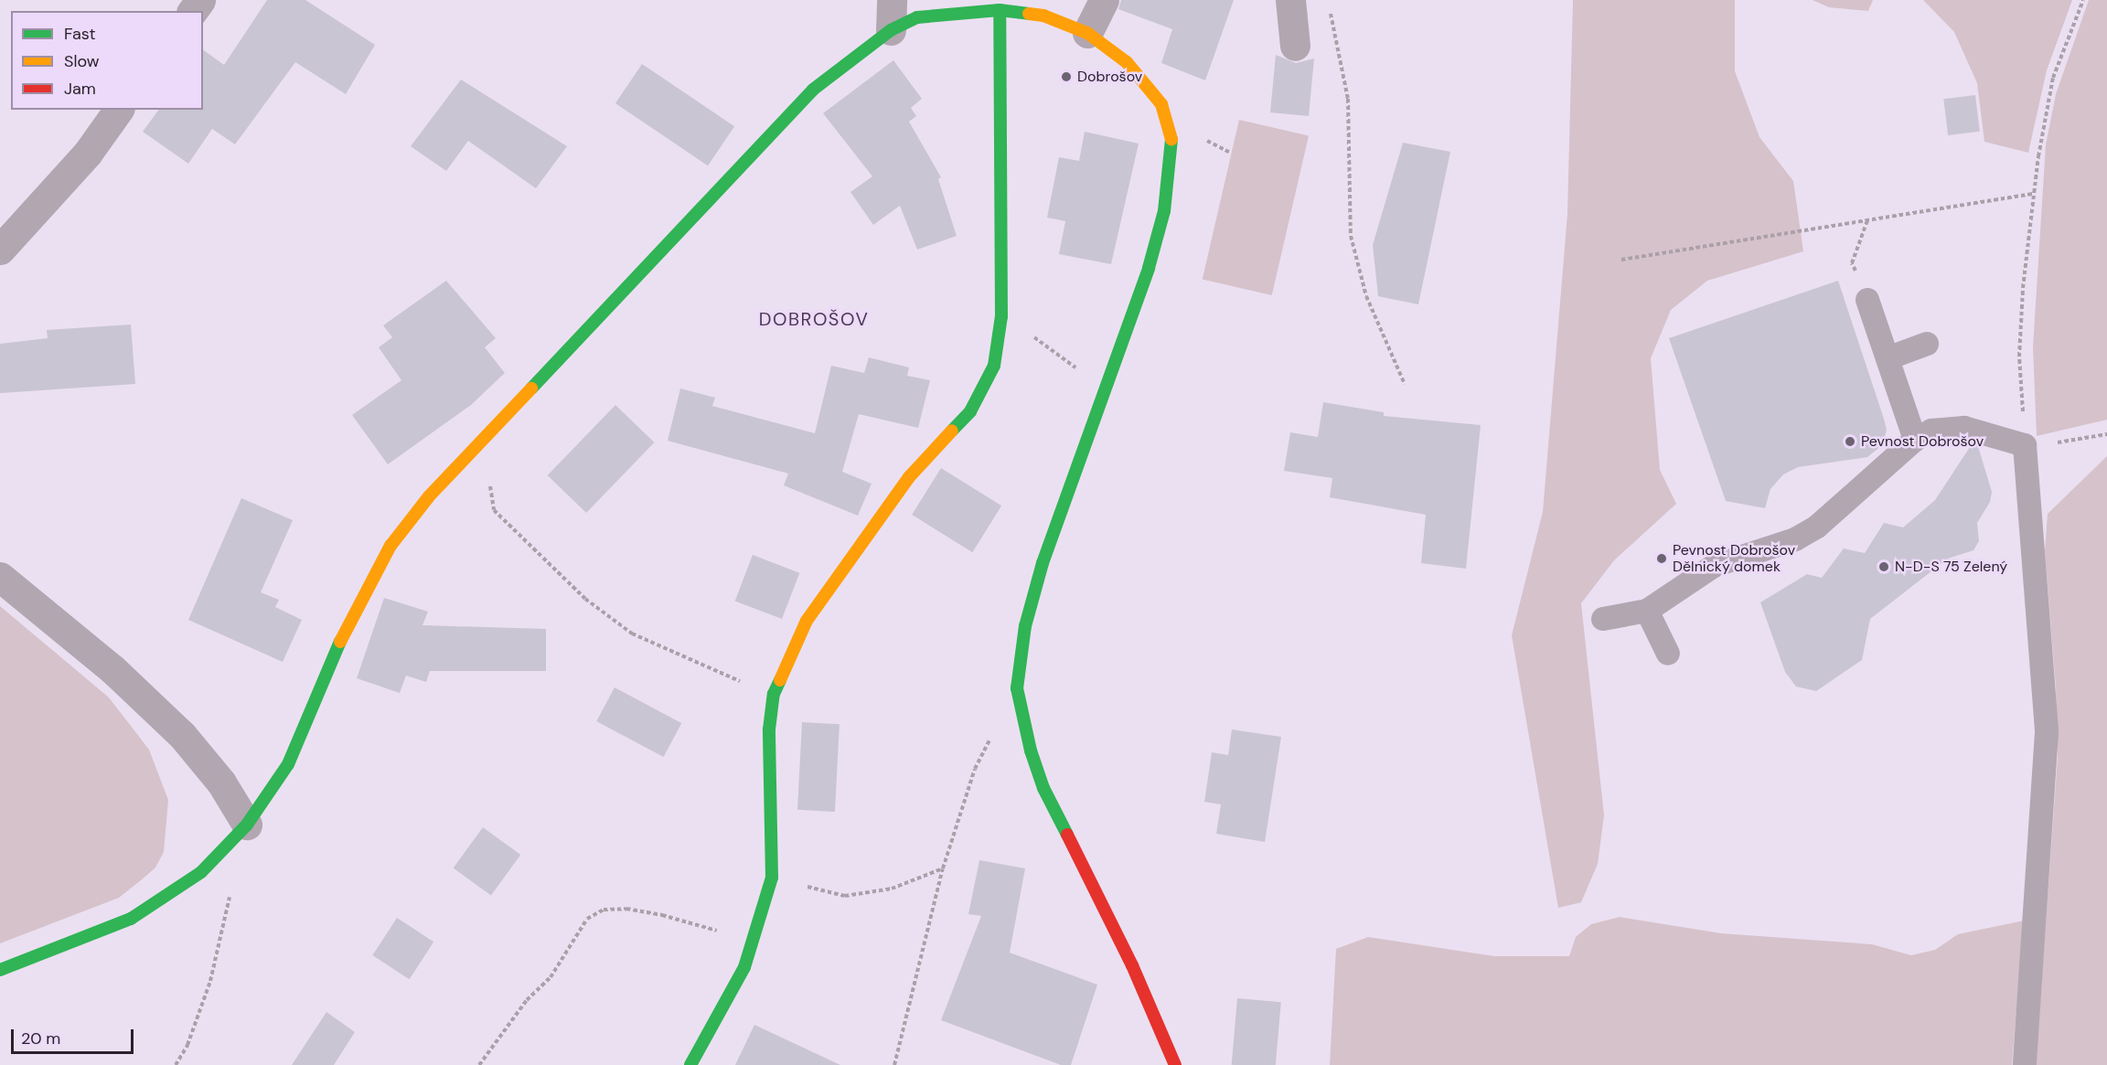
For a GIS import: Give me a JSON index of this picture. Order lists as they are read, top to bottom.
{
  "districts": ["DOBROŠOV"],
  "places": [
    "Dobrošov",
    "Pevnost Dobrošov",
    "Pevnost Dobrošov Dělnický domek",
    "N-D-S 75 Zelený"
  ],
  "legend": ["Fast", "Slow", "Jam"],
  "scale_bar": "20 m"
}
